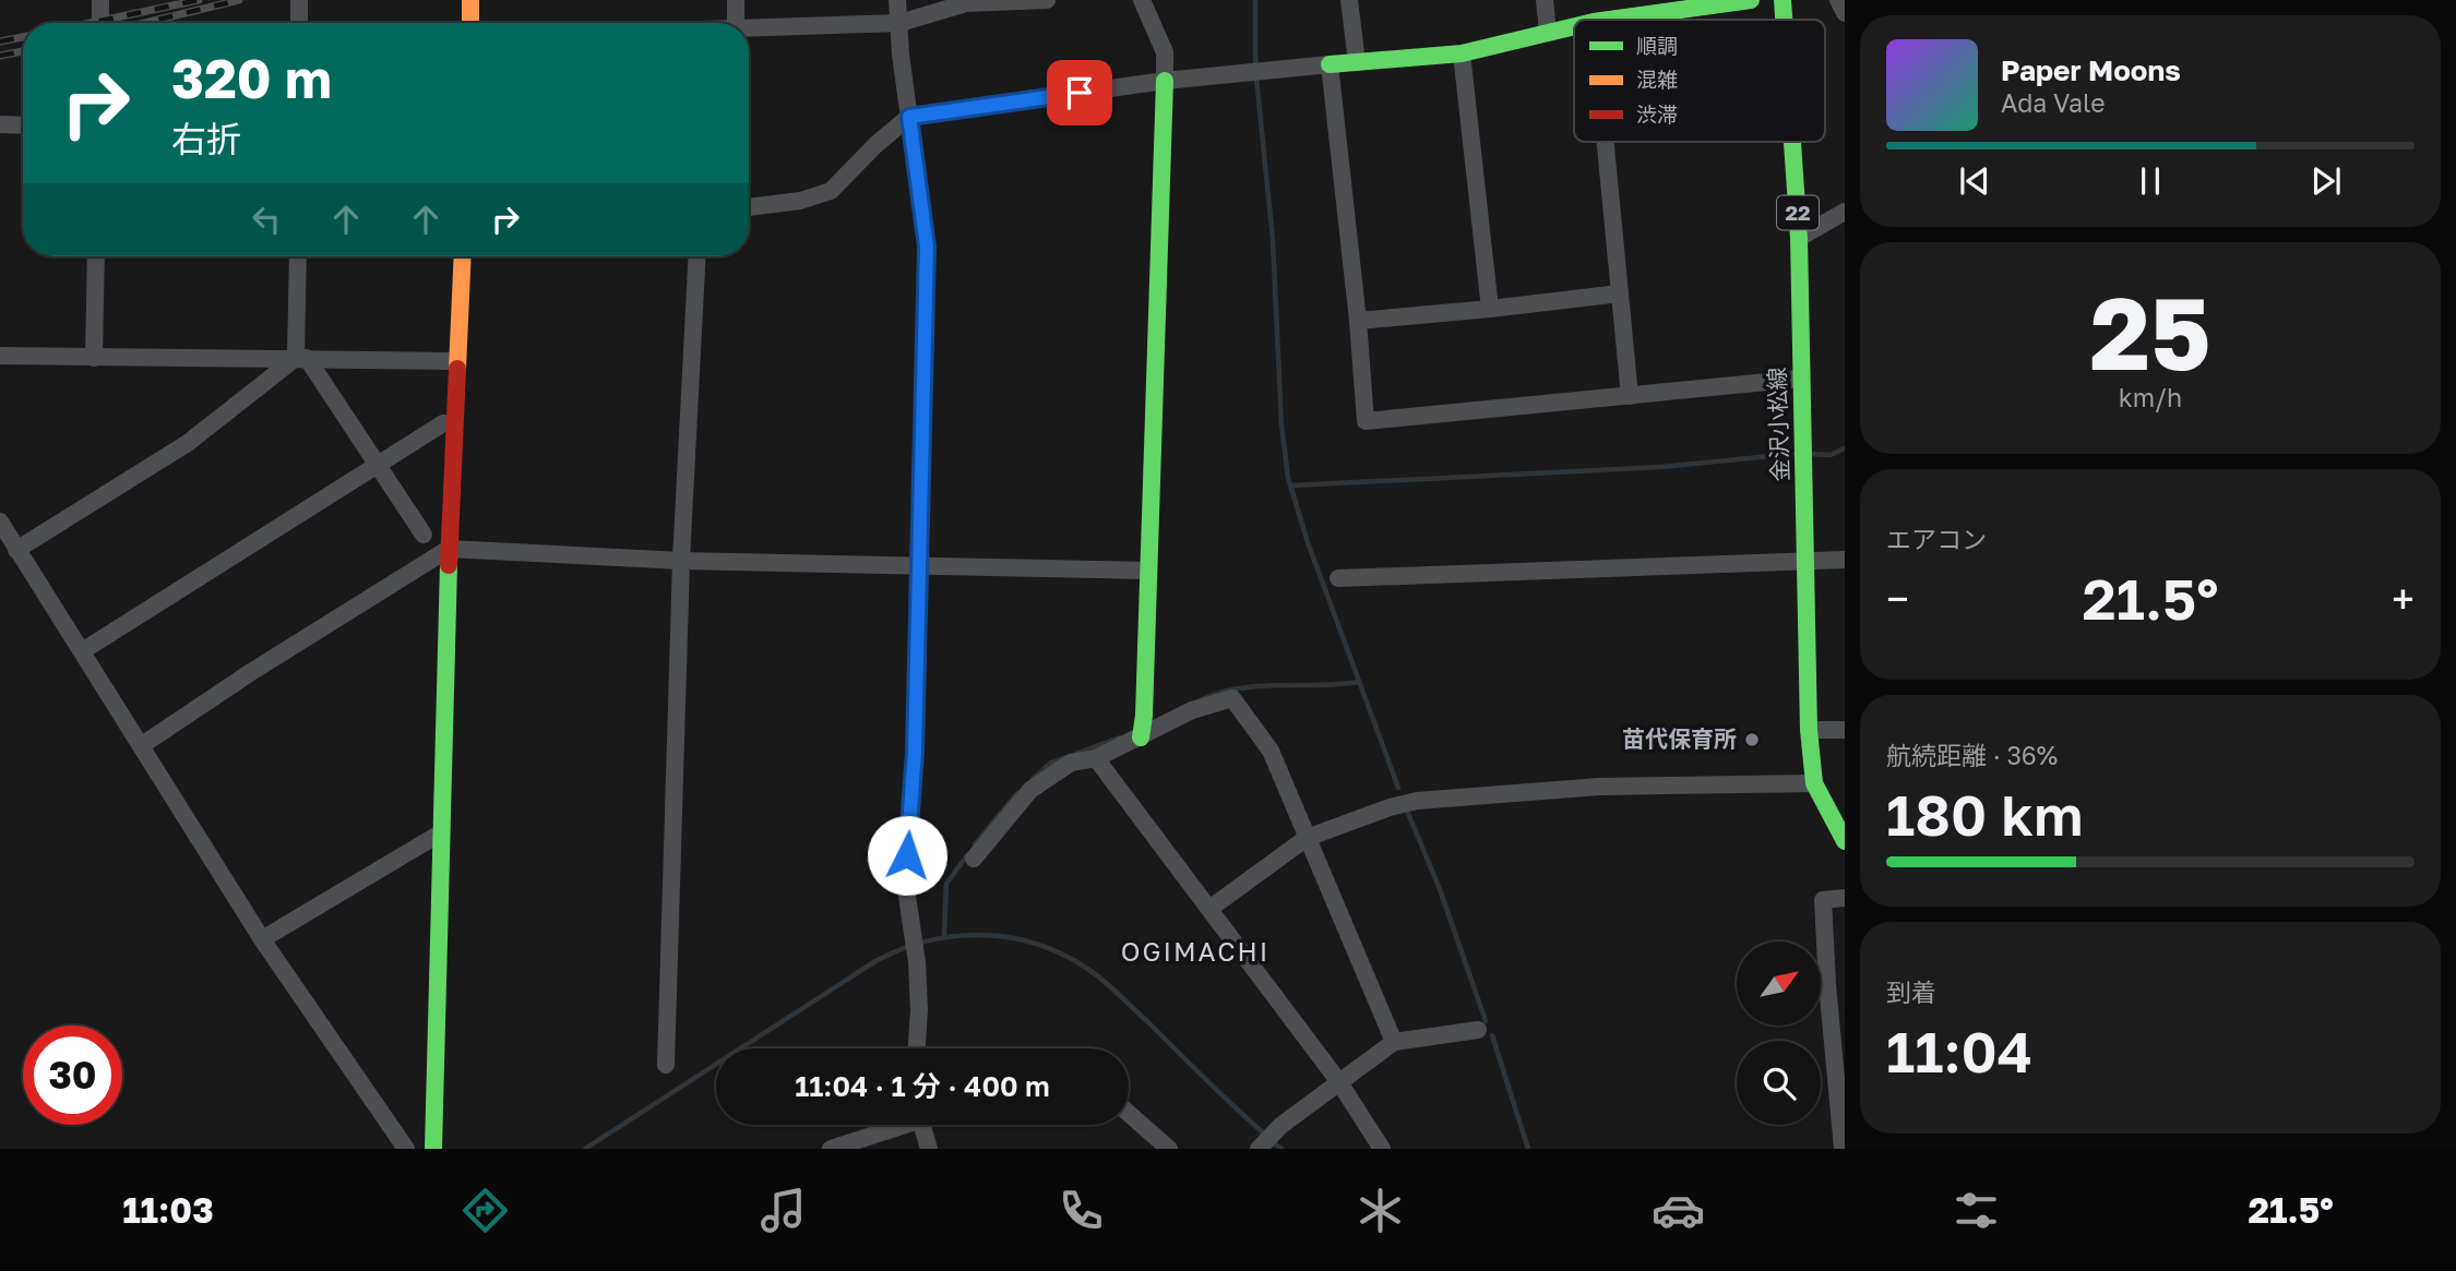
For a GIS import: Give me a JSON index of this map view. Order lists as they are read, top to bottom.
{
  "streets": {
    "street": ["22", "金沢小松線"]
  },
  "districts": ["OGIMACHI"],
  "places": ["苗代保育所"],
  "legend": ["順調", "混雑", "渋滞"],
  "north": "top right",
  "page": {
    "turn": ["320 m", "右折"],
    "song": ["Paper Moons", "Ada Vale"],
    "tile": [
      ["25", "km/h"],
      "エアコン",
      ["航続距離 · 36%", "180 km"],
      ["到着", "11:04"]
    ],
    "heat": ["−", "21.5°", "+"],
    "limit": "30",
    "trip": "11:04 · 1 分 · 400 m",
    "tabs": ["11:03", "21.5°"]
  }
}
